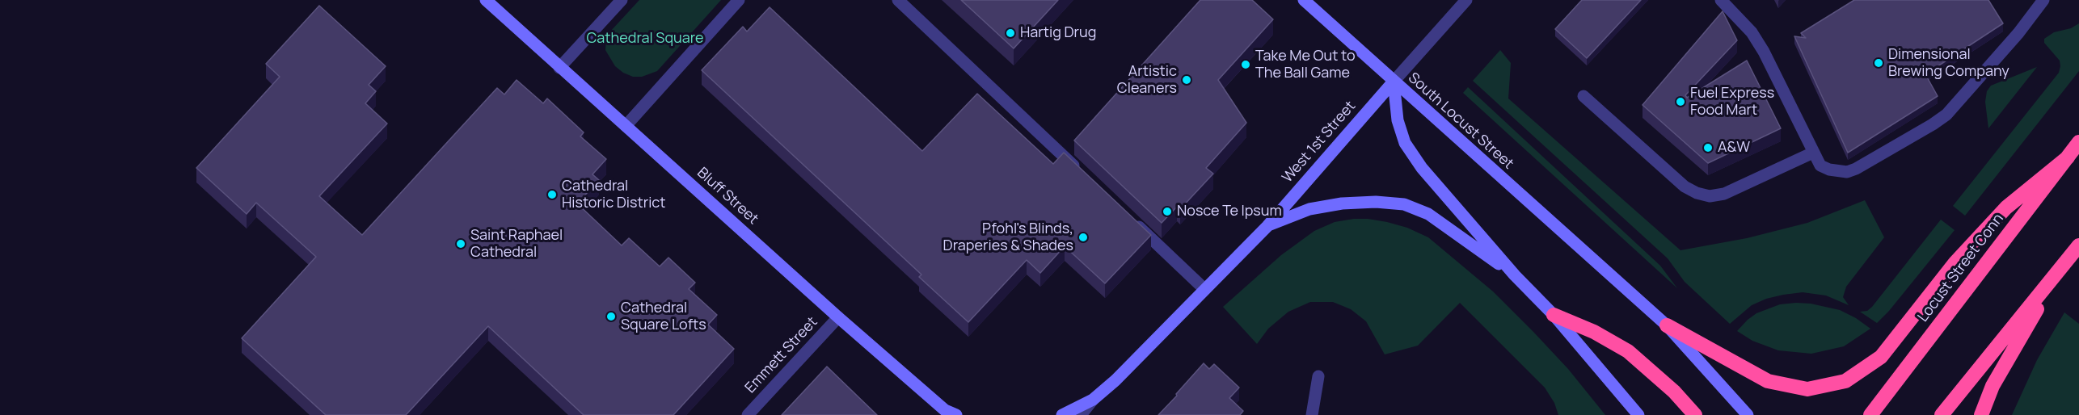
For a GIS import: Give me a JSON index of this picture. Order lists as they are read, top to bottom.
{
  "streets": {
    "highway": ["Locust Street Conn"],
    "main road": ["South Locust Street", "West 1st Street", "Bluff Street"],
    "street": ["Emmett Street"]
  },
  "crossings": [
    ["South Locust Street", "West 1st Street"],
    ["Bluff Street", "Emmett Street"]
  ],
  "parks": ["Cathedral Square"],
  "places": [
    "Hartig Drug",
    "Dimensional Brewing Company",
    "Take Me Out to The Ball Game",
    "Artistic Cleaners",
    "Fuel Express Food Mart",
    "A&W",
    "Cathedral Historic District",
    "Nosce Te Ipsum",
    "Pfohl's Blinds, Draperies & Shades",
    "Saint Raphael Cathedral",
    "Cathedral Square Lofts"
  ]
}
